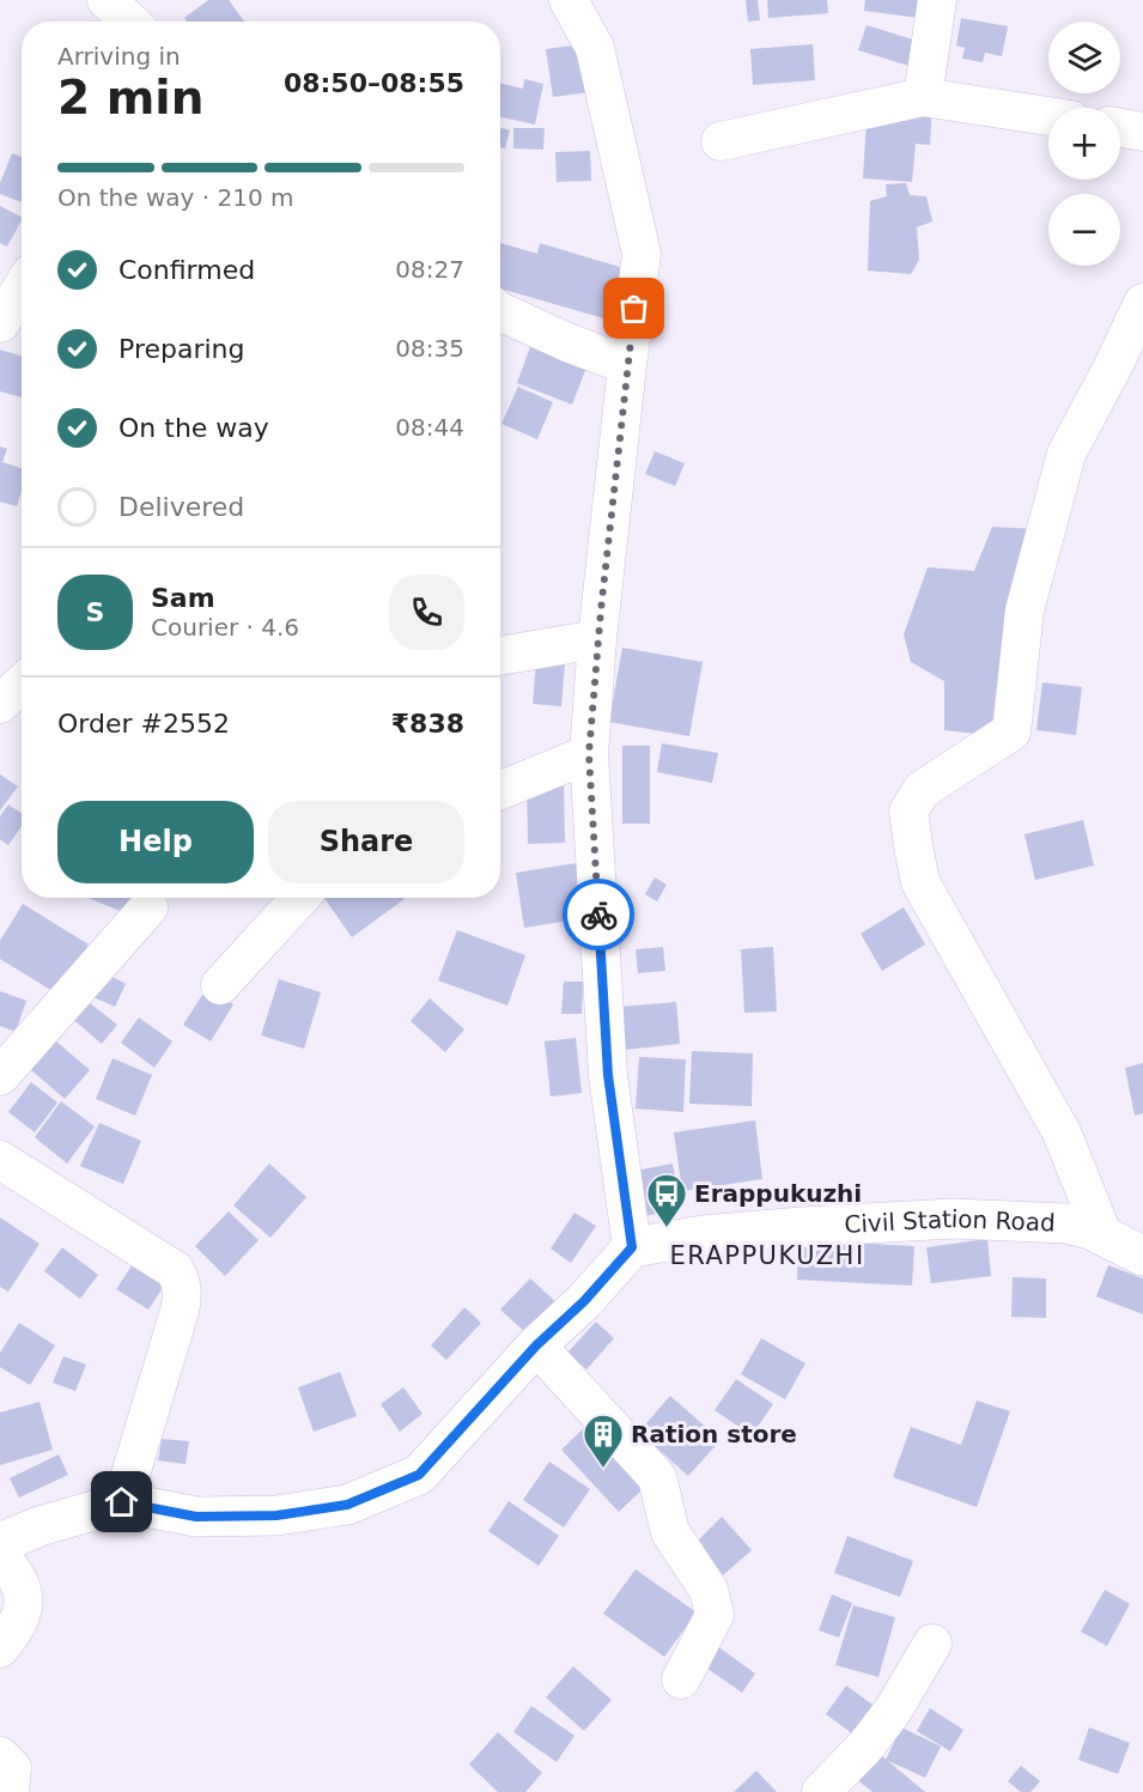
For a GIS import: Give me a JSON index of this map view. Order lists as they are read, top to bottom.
{
  "streets": {
    "main road": ["Civil Station Road"]
  },
  "districts": ["ERAPPUKUZHI"],
  "places": {
    "bus stop": ["Erappukuzhi"],
    "building": ["Ration store"]
  },
  "page": {
    "map_buttons": ["+", "−"],
    "heading": ["2 min", "Arriving in", "08:50–08:55"],
    "panel": [
      "Sam",
      "Courier · 4.6",
      "Order #2552",
      "₹838"
    ],
    "bar": "On the way · 210 m",
    "list": [
      ["Confirmed", "08:27"],
      ["Preparing", "08:35"],
      ["On the way", "08:44"],
      "Delivered"
    ],
    "round": "S",
    "buttons": ["Help", "Share"]
  }
}
